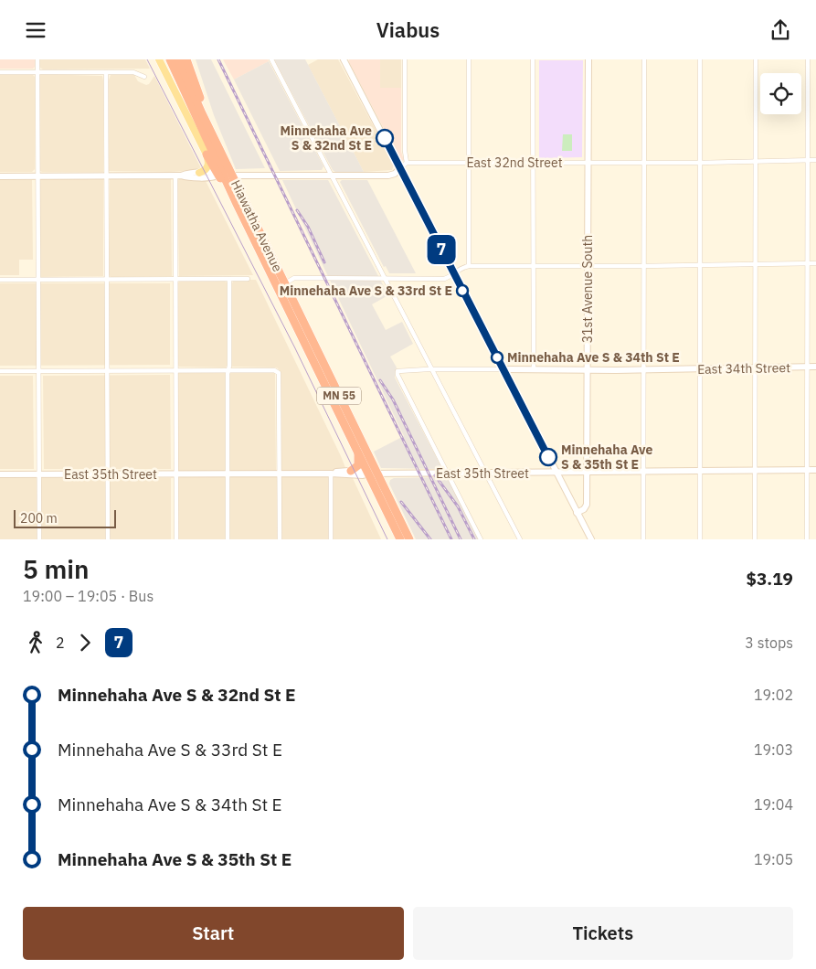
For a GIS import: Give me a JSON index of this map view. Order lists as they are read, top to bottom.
{
  "streets": {
    "highway": ["Hiawatha Avenue", "MN 55"],
    "street": [
      "East 32nd Street",
      "31st Avenue South",
      "East 34th Street",
      "East 35th Street"
    ]
  },
  "crossings": [
    ["East 32nd Street", "31st Avenue South"],
    ["Hiawatha Avenue", "East 35th Street"],
    ["31st Avenue South", "East 34th Street"],
    ["31st Avenue South", "East 35th Street"],
    ["East 34th Street", "East 35th Street"]
  ],
  "places": [
    "Minnehaha Ave S & 32nd St E",
    "Minnehaha Ave S & 33rd St E",
    "Minnehaha Ave S & 34th St E",
    "Minnehaha Ave S & 35th St E"
  ],
  "lines": ["bus line 7"],
  "scale_bar": "200 m",
  "page": {
    "header": "Viabus",
    "on_map": "7",
    "scale": "200 m",
    "heading": ["5 min", "19:00 – 19:05 · Bus", "$3.19"],
    "legs": ["2", "7", "3 stops"],
    "list": [
      {
        "name": "Minnehaha Ave S & 32nd St E",
        "value": "19:02"
      },
      {
        "name": "Minnehaha Ave S & 33rd St E",
        "value": "19:03"
      },
      {
        "name": "Minnehaha Ave S & 34th St E",
        "value": "19:04"
      },
      {
        "name": "Minnehaha Ave S & 35th St E",
        "value": "19:05"
      }
    ],
    "buttons": ["Start", "Tickets"]
  }
}
